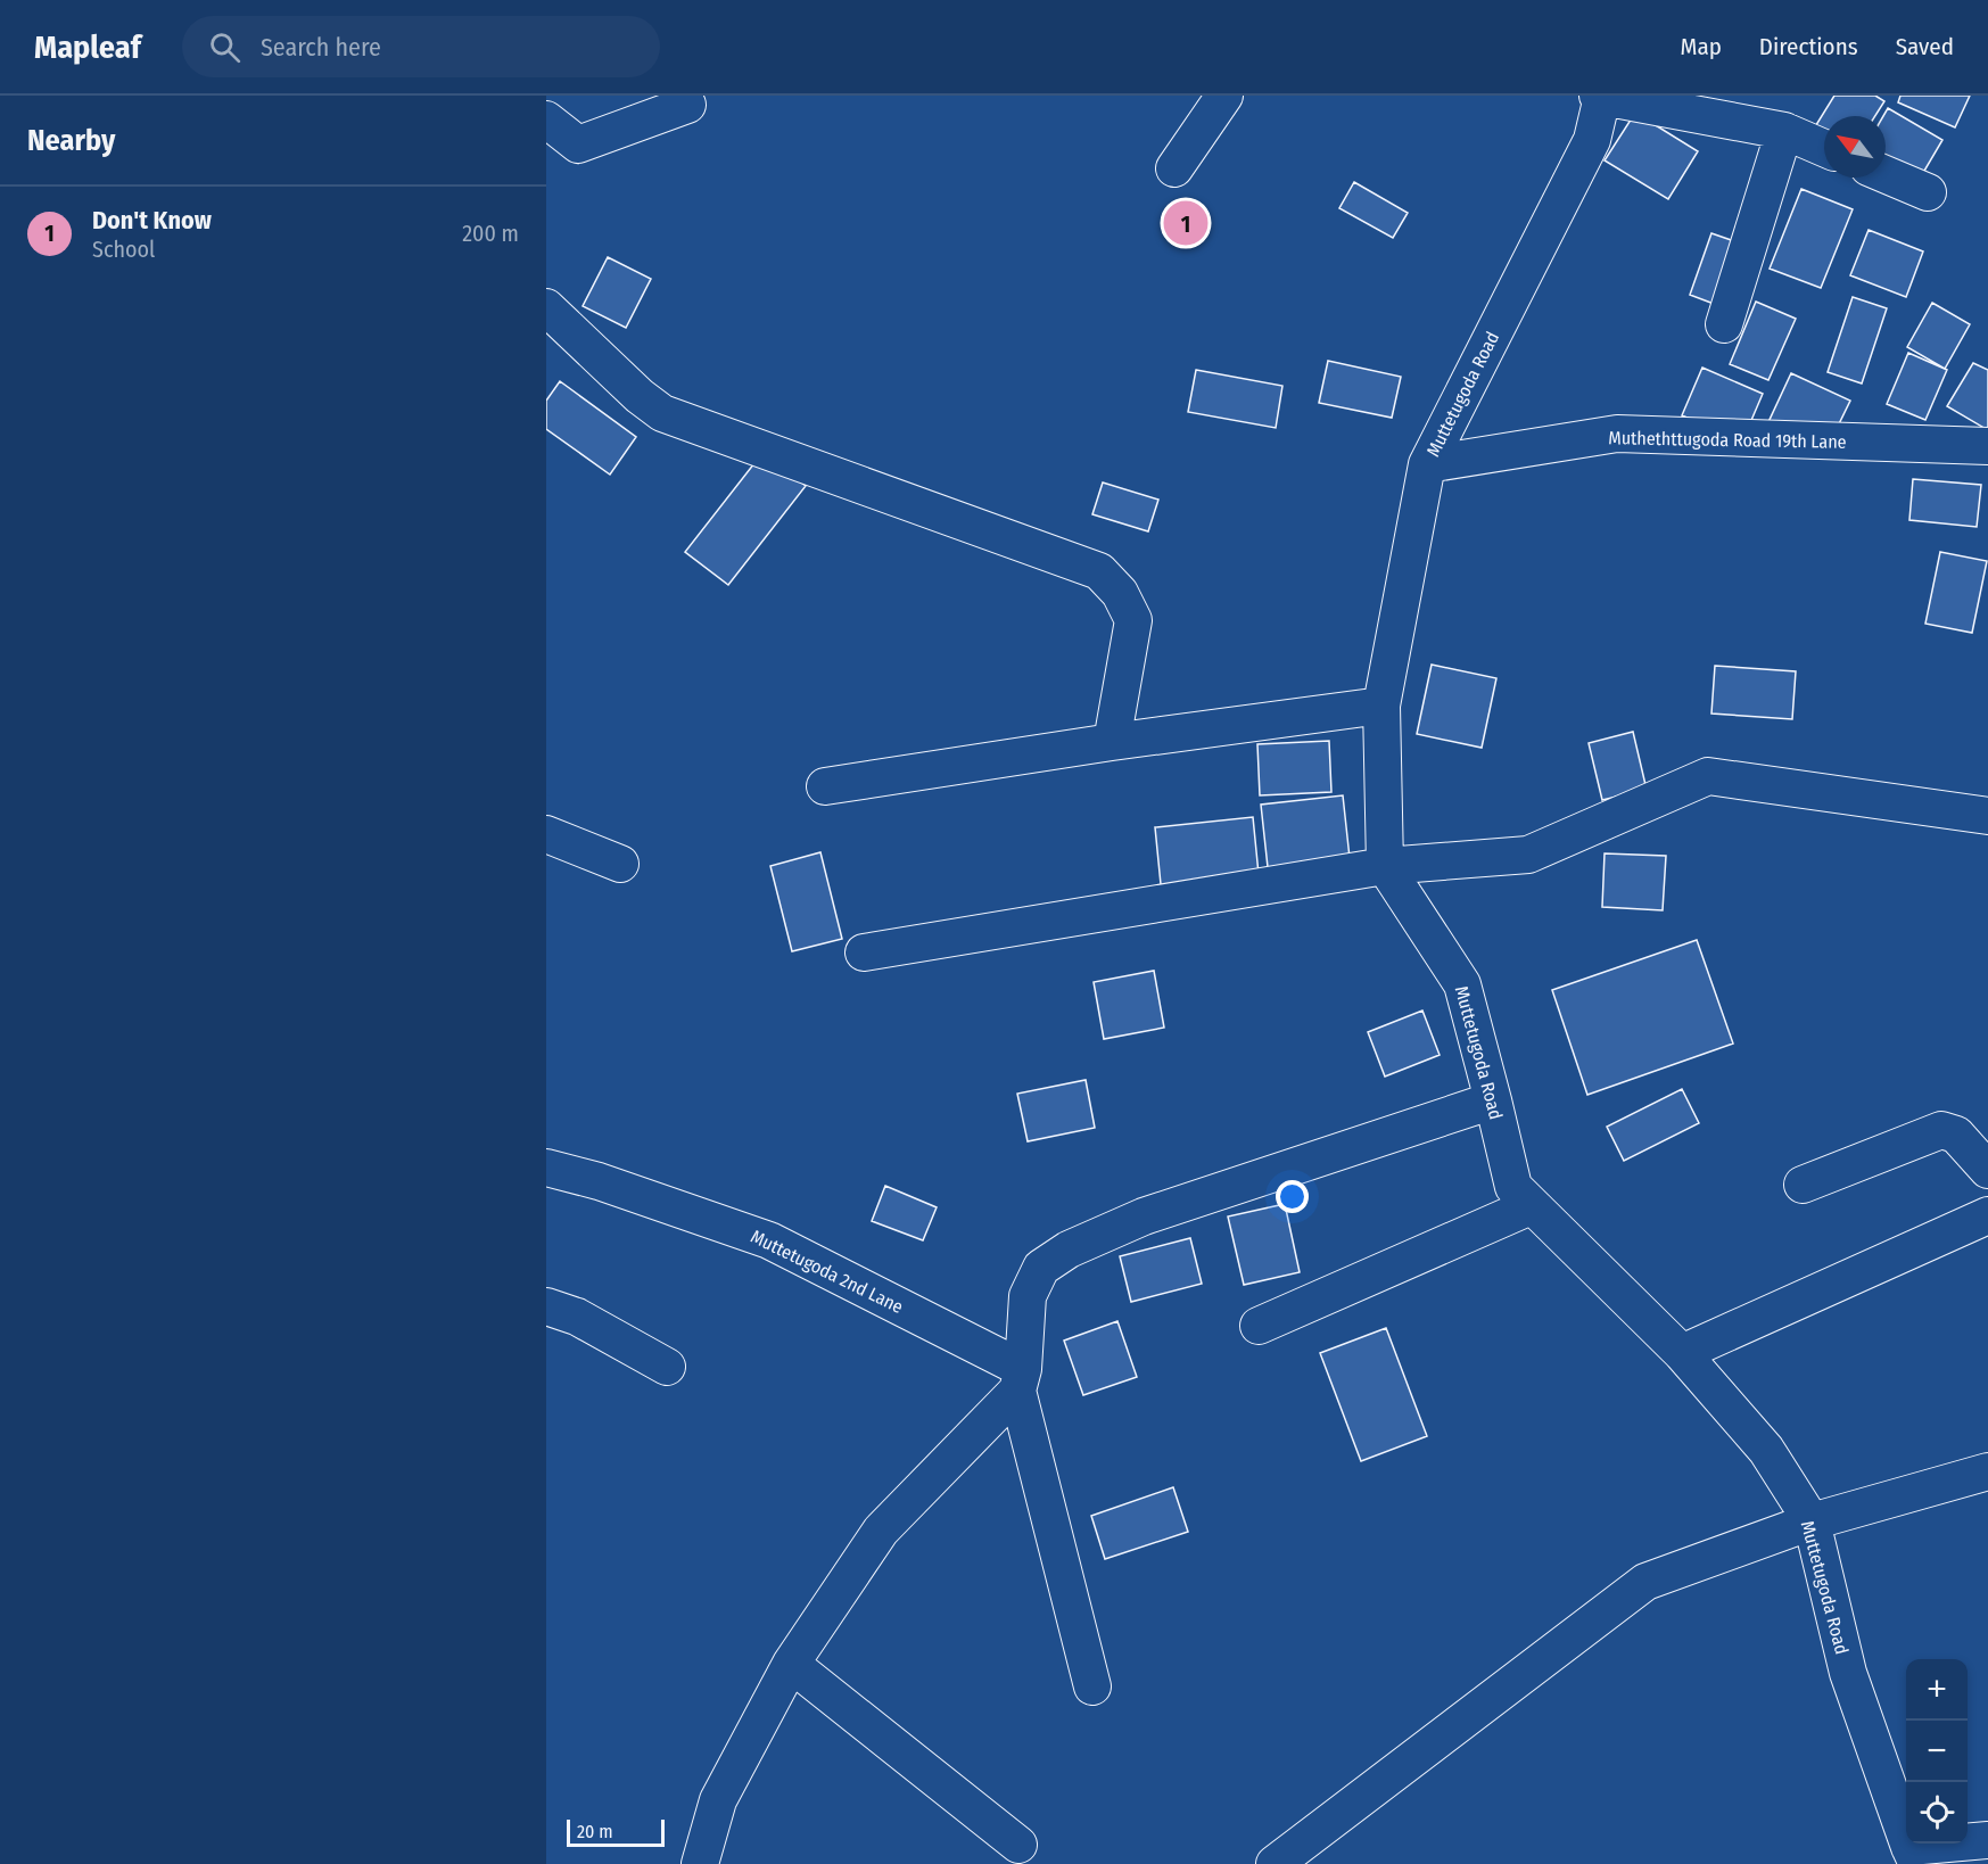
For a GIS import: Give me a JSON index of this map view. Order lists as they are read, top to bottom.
{
  "streets": {
    "street": ["Muttetugoda Road", "Muthethttugoda Road 19th Lane", "Muttetugoda 2nd Lane"]
  },
  "crossings": [
    ["Muttetugoda Road", "Muthethttugoda Road 19th Lane"]
  ],
  "scale_bar": "20 m",
  "north": "top left",
  "page": {
    "header": "Mapleaf",
    "search": "Search here",
    "nav": ["Map", "Directions", "Saved"],
    "heading": "Nearby",
    "list": [
      {
        "mark": "1",
        "name": "Don't Know",
        "note": "School",
        "value": "200 m"
      }
    ],
    "pins": "1",
    "map_buttons": ["+", "−"],
    "scale": "20 m"
  }
}
